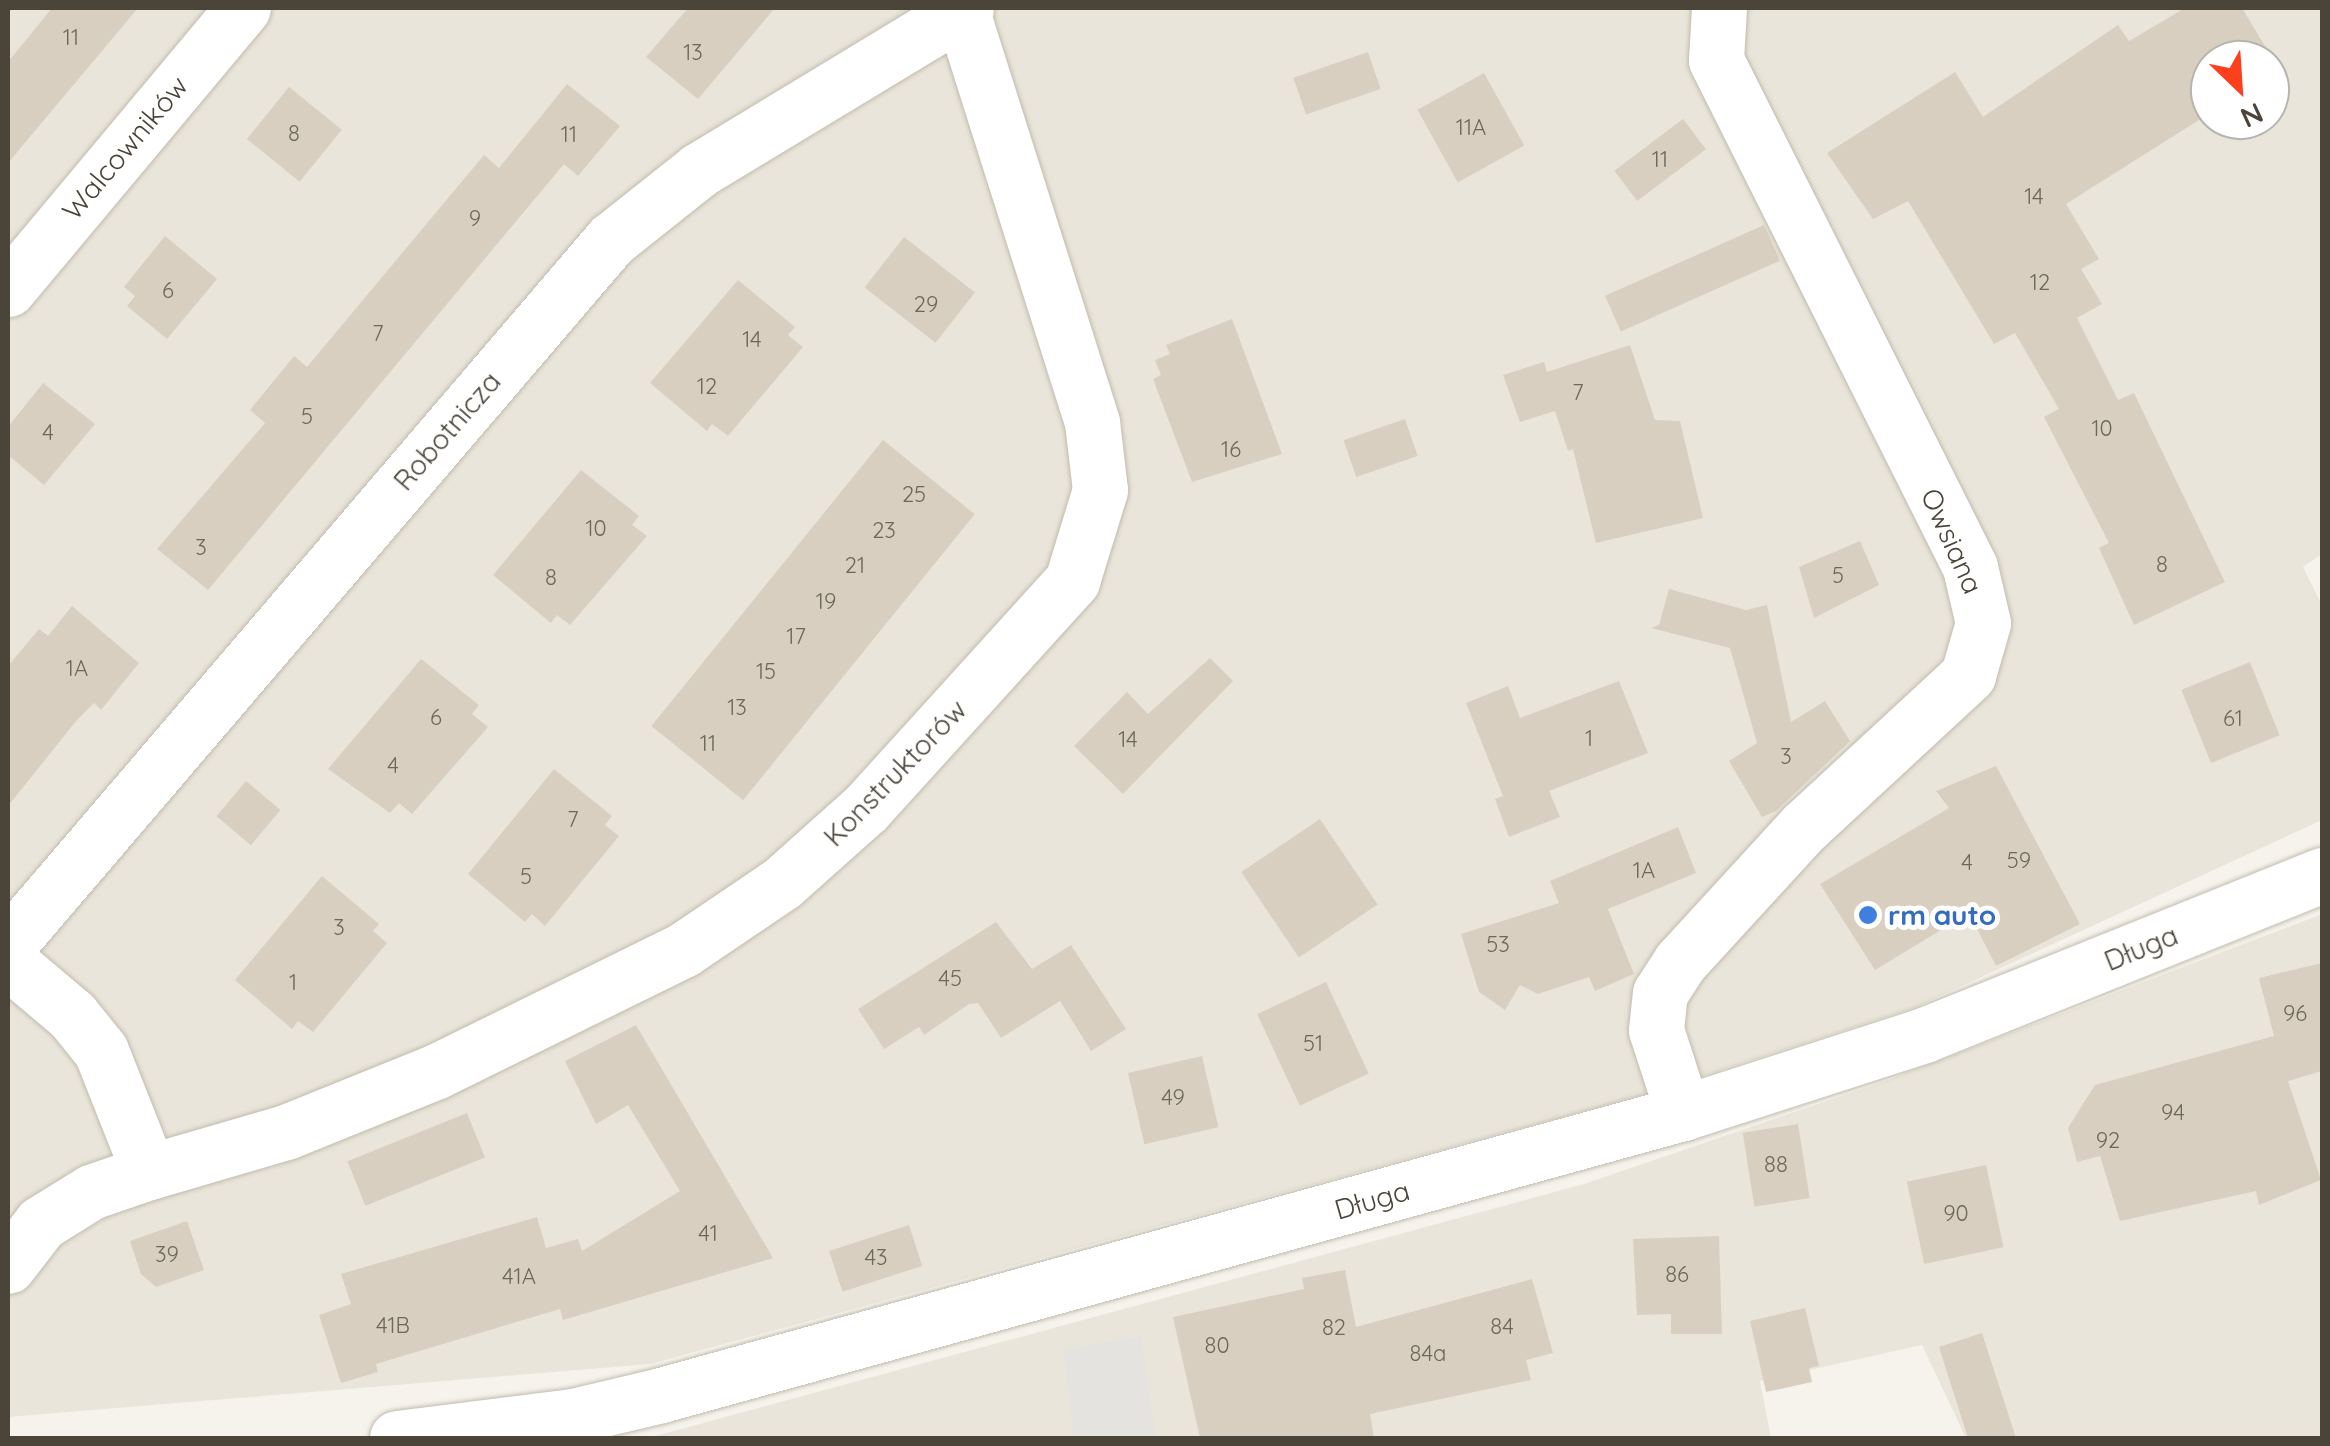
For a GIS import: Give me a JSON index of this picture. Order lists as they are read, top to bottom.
{
  "streets": {
    "street": [
      "Walcowników",
      "Robotnicza",
      "Owsiana",
      "Konstruktorów",
      "Długa"
    ]
  },
  "crossings": [
    ["Robotnicza", "Konstruktorów"],
    ["Owsiana", "Długa"]
  ],
  "places": ["rm auto"],
  "house_numbers": [
    "11",
    "13",
    "11A",
    "8",
    "11",
    "11",
    "14",
    "9",
    "12",
    "6",
    "29",
    "7",
    "14",
    "12",
    "7",
    "5",
    "10",
    "4",
    "16",
    "25",
    "10",
    "23",
    "3",
    "8",
    "21",
    "5",
    "8",
    "19",
    "17",
    "1A",
    "15",
    "13",
    "6",
    "61",
    "1",
    "14",
    "11",
    "3",
    "4",
    "7",
    "59",
    "4",
    "1A",
    "5",
    "3",
    "53",
    "45",
    "1",
    "96",
    "51",
    "49",
    "94",
    "92",
    "88",
    "90",
    "41",
    "39",
    "43",
    "86",
    "41A",
    "41B",
    "84",
    "82",
    "80",
    "84a"
  ],
  "north": "bottom right"
}
